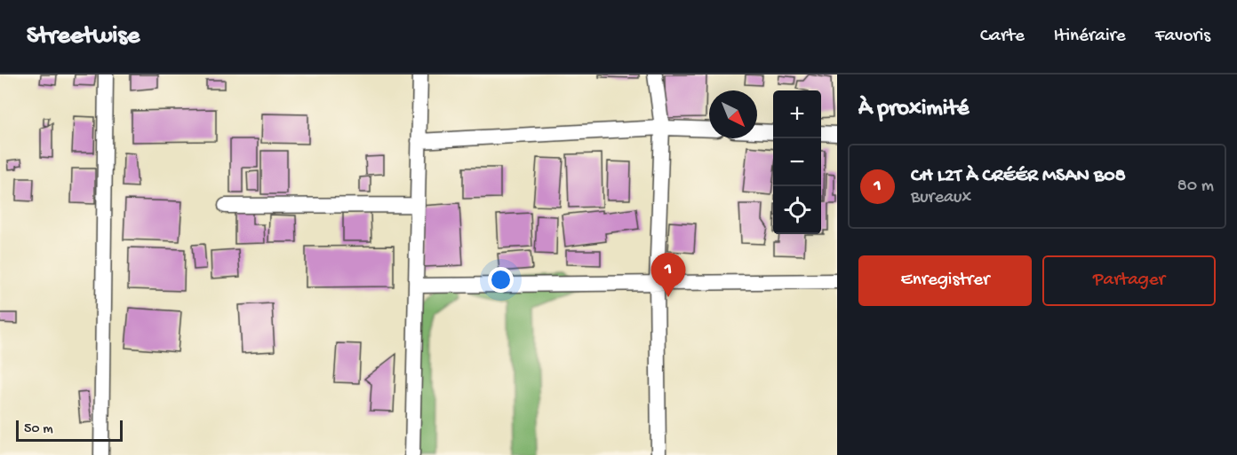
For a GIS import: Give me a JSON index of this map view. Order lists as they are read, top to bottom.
{
  "scale_bar": "50 m",
  "north": "bottom right",
  "page": {
    "header": "Streetwise",
    "nav": ["Carte", "Itinéraire", "Favoris"],
    "heading": "À proximité",
    "map_buttons": ["+", "−"],
    "list": [
      {
        "mark": "1",
        "name": "CH L2T À CRÉÉR MSAN B08",
        "note": "Bureaux",
        "value": "80 m"
      }
    ],
    "buttons": ["Enregistrer", "Partager"],
    "pins": "1",
    "scale": "50 m"
  }
}
